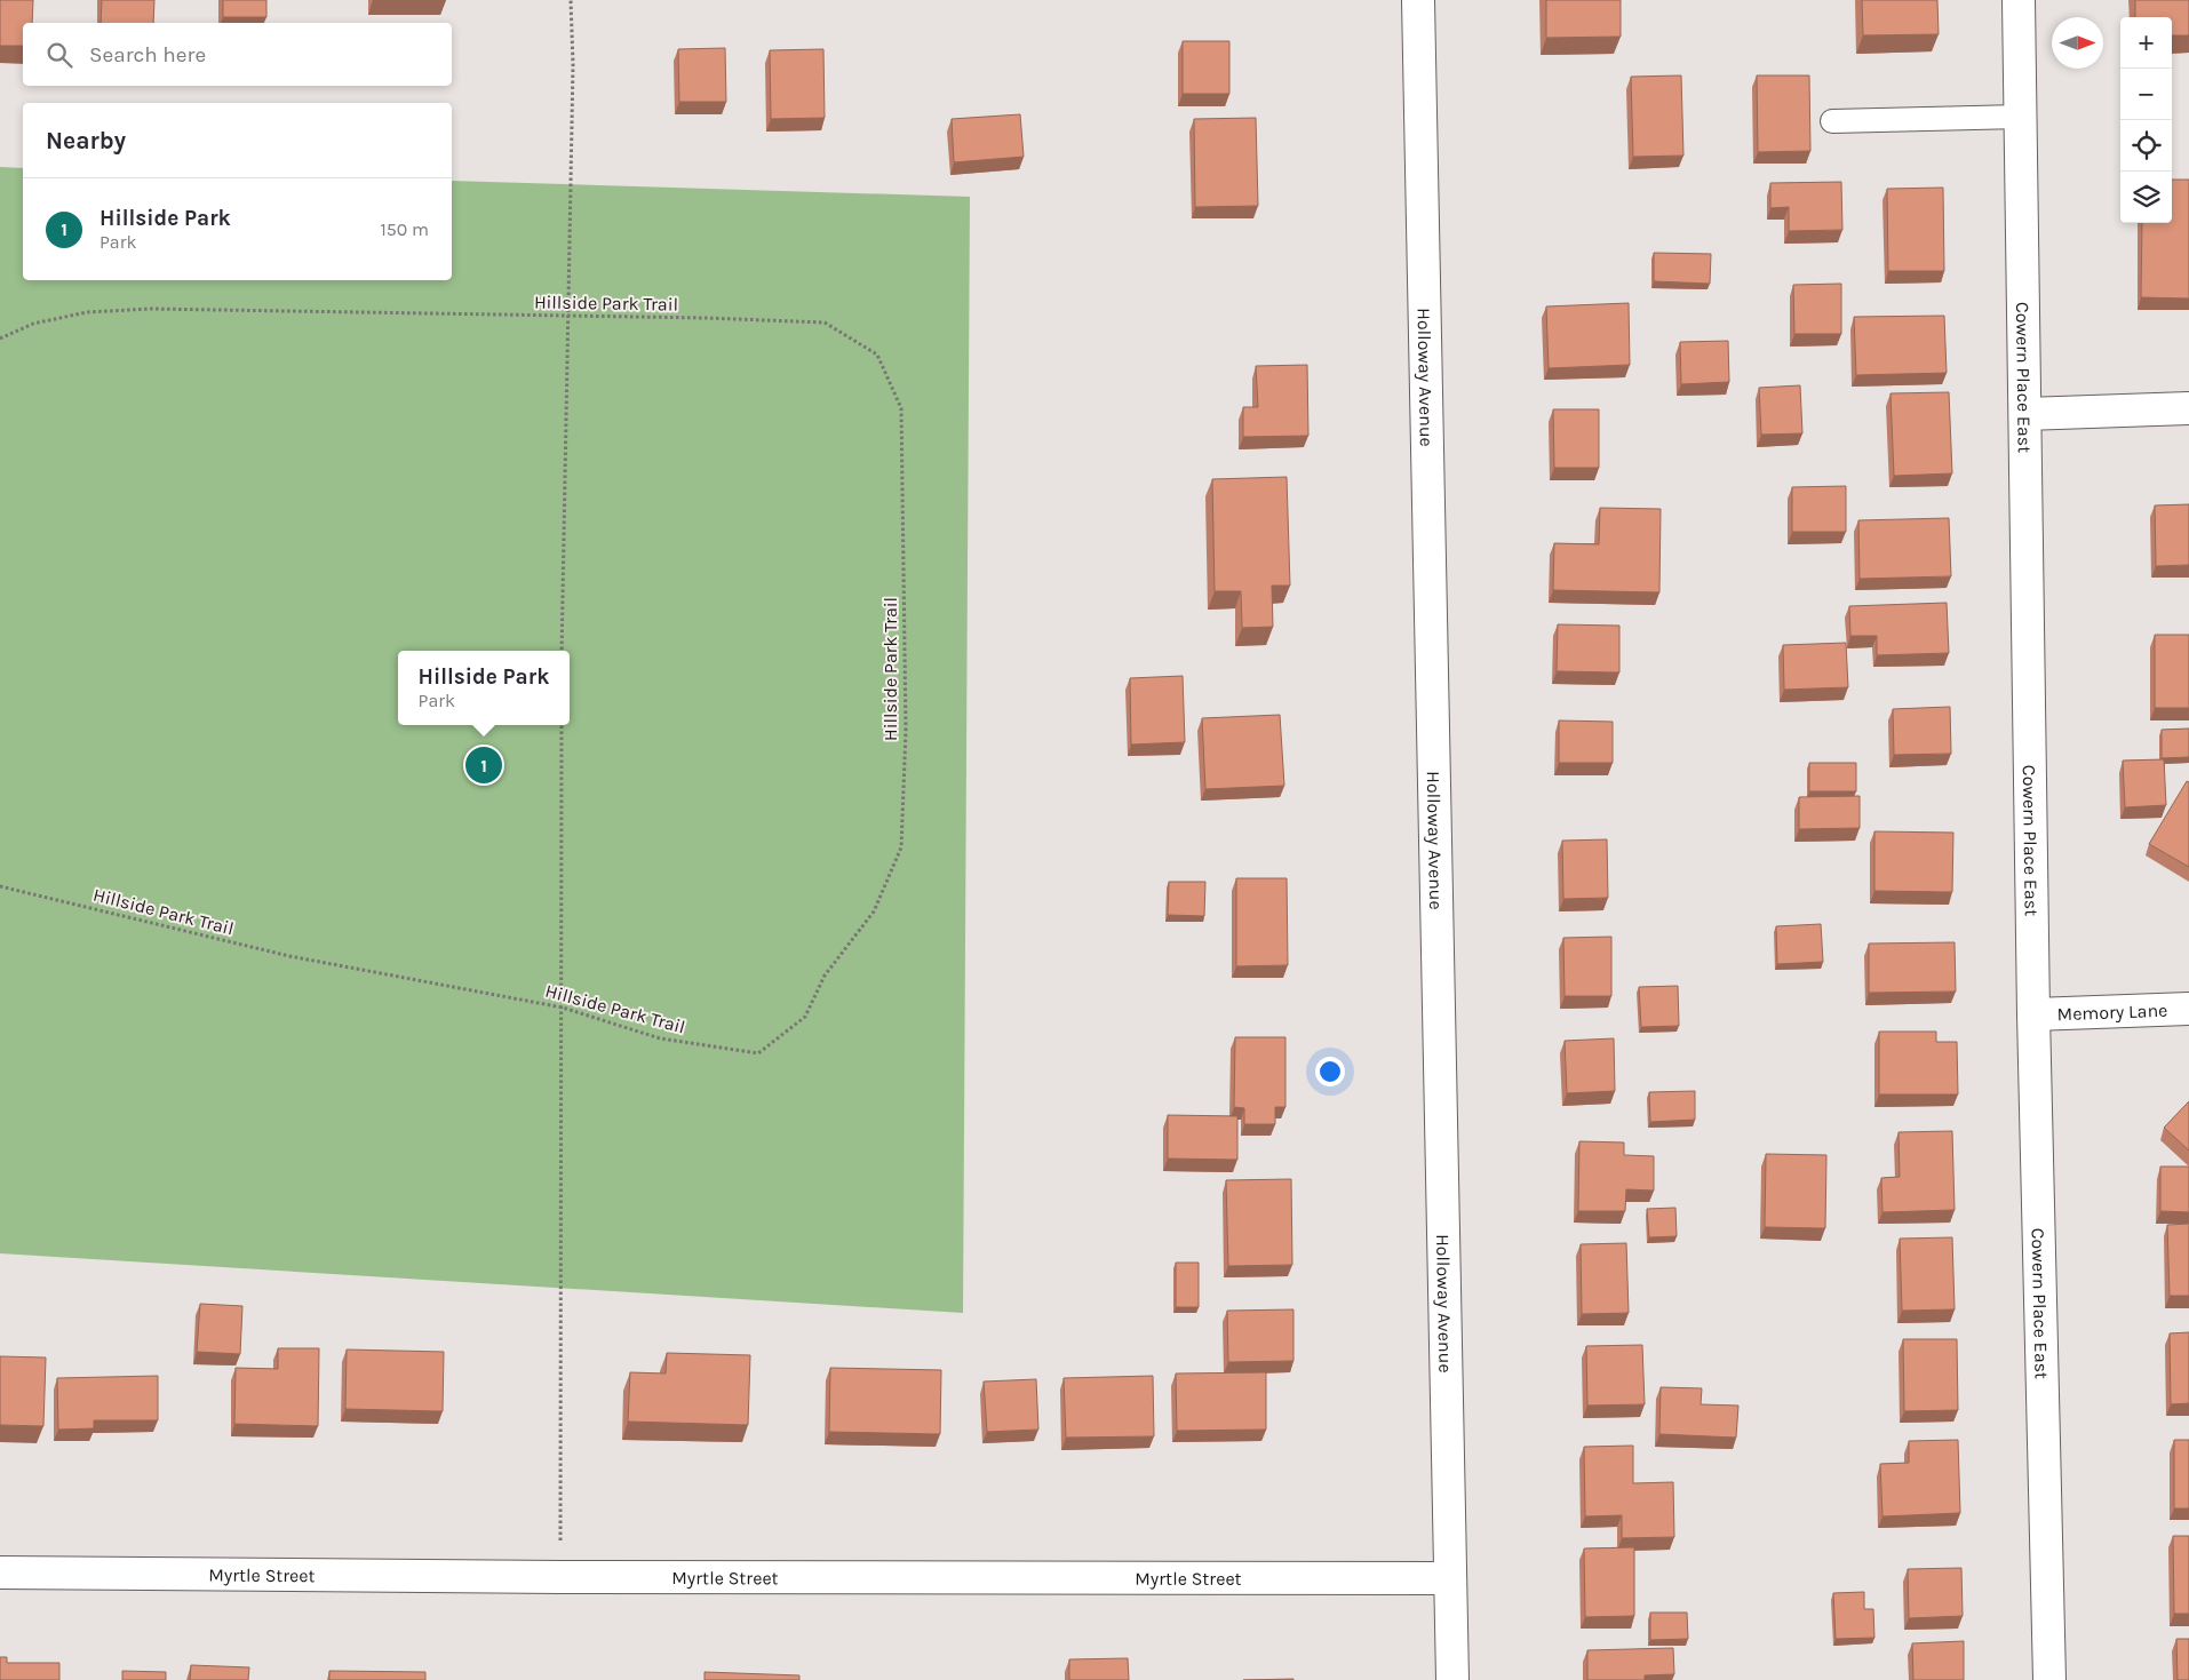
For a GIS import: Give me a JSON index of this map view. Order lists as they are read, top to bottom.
{
  "streets": {
    "street": [
      "Holloway Avenue",
      "Cowern Place East",
      "Memory Lane",
      "Myrtle Street"
    ],
    "path": ["Hillside Park Trail"]
  },
  "crossings": [
    ["Holloway Avenue", "Myrtle Street"],
    ["Cowern Place East", "Memory Lane"]
  ],
  "north": "right",
  "page": {
    "map_buttons": ["+", "−"],
    "search": "Search here",
    "heading": "Nearby",
    "list": [
      {
        "mark": "1",
        "name": "Hillside Park",
        "note": "Park",
        "value": "150 m"
      }
    ],
    "popup": ["Hillside Park", "Park"],
    "pins": "1"
  }
}
